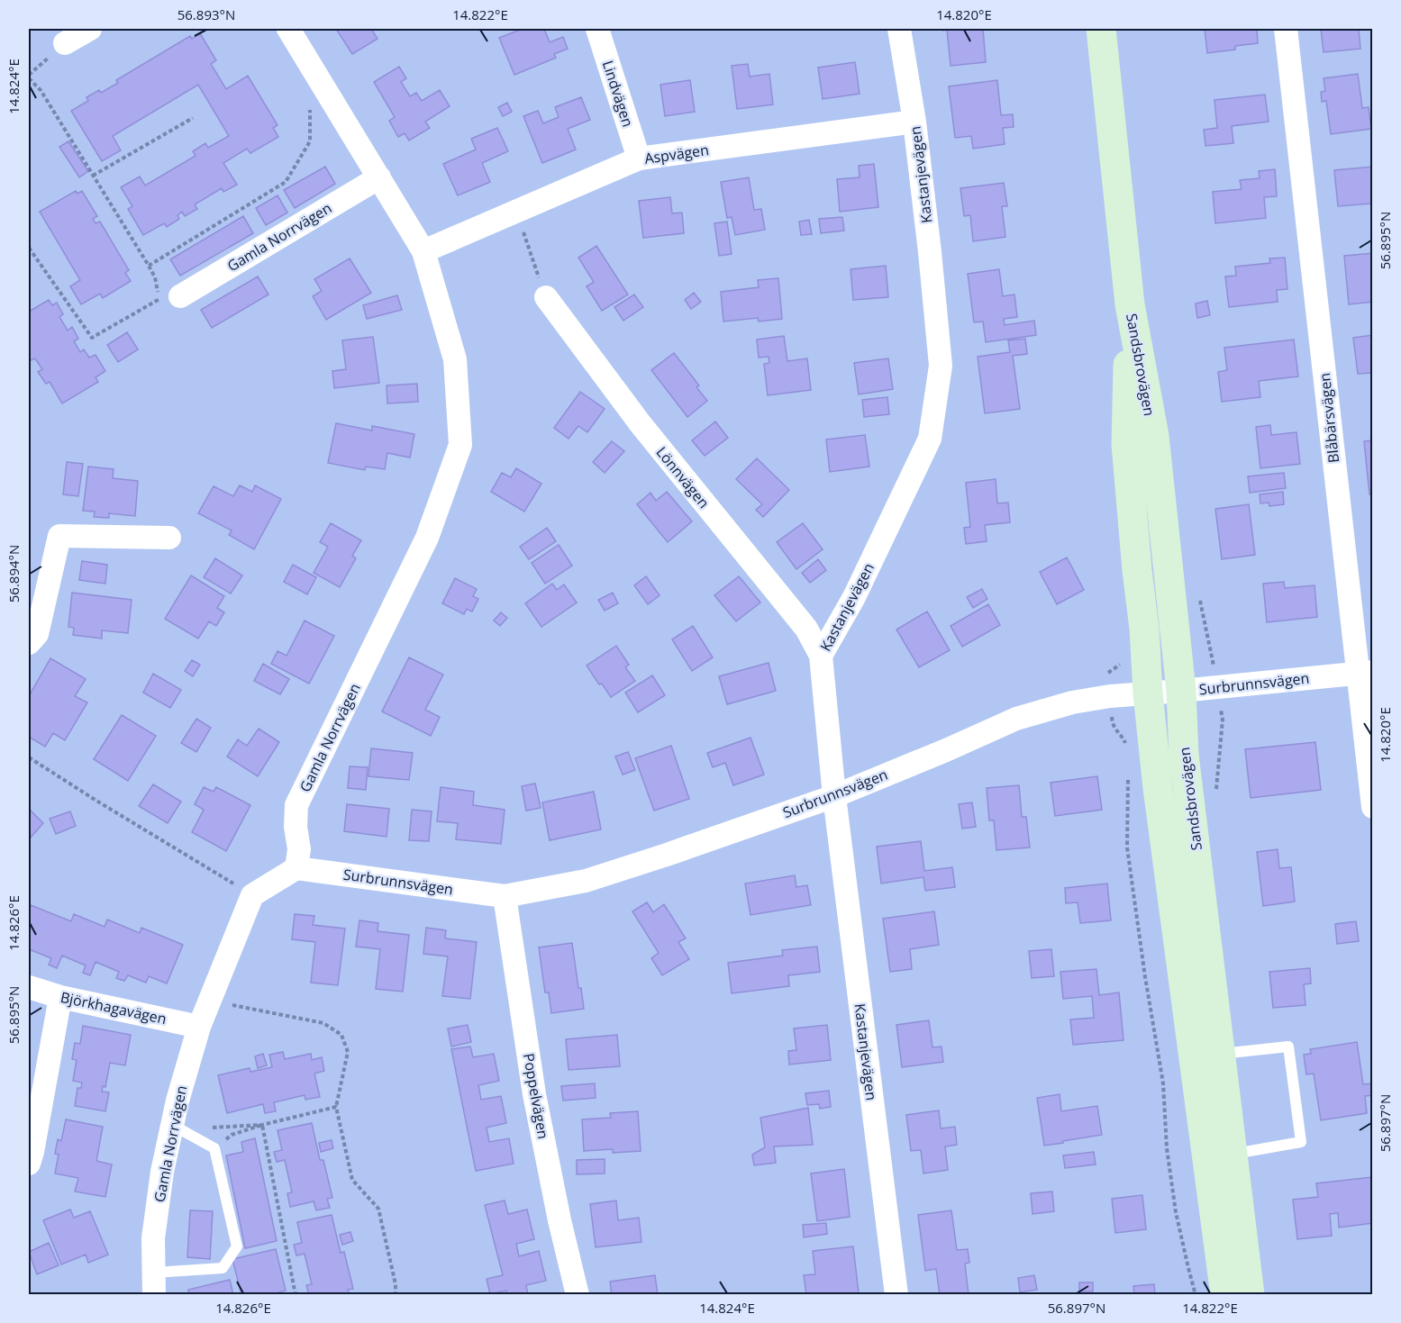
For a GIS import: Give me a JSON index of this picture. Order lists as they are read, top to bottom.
{
  "streets": {
    "main road": ["Sandsbrovägen"],
    "street": [
      "Lindvägen",
      "Aspvägen",
      "Kastanjevägen",
      "Gamla Norrvägen",
      "Blåbärsvägen",
      "Lönnvägen",
      "Surbrunnsvägen",
      "Björkhagavägen",
      "Poppelvägen"
    ]
  },
  "crossings": [
    ["Lindvägen", "Aspvägen"],
    ["Aspvägen", "Kastanjevägen"],
    ["Aspvägen", "Gamla Norrvägen"],
    ["Kastanjevägen", "Lönnvägen"],
    ["Kastanjevägen", "Surbrunnsvägen"],
    ["Gamla Norrvägen", "Surbrunnsvägen"],
    ["Gamla Norrvägen", "Björkhagavägen"],
    ["Sandsbrovägen", "Surbrunnsvägen"],
    ["Blåbärsvägen", "Surbrunnsvägen"],
    ["Surbrunnsvägen", "Poppelvägen"]
  ],
  "coordinates": [
    "56.893°N",
    "14.822°E",
    "14.820°E",
    "14.824°E",
    "56.895°N",
    "56.894°N",
    "14.826°E",
    "56.897°N"
  ]
}
